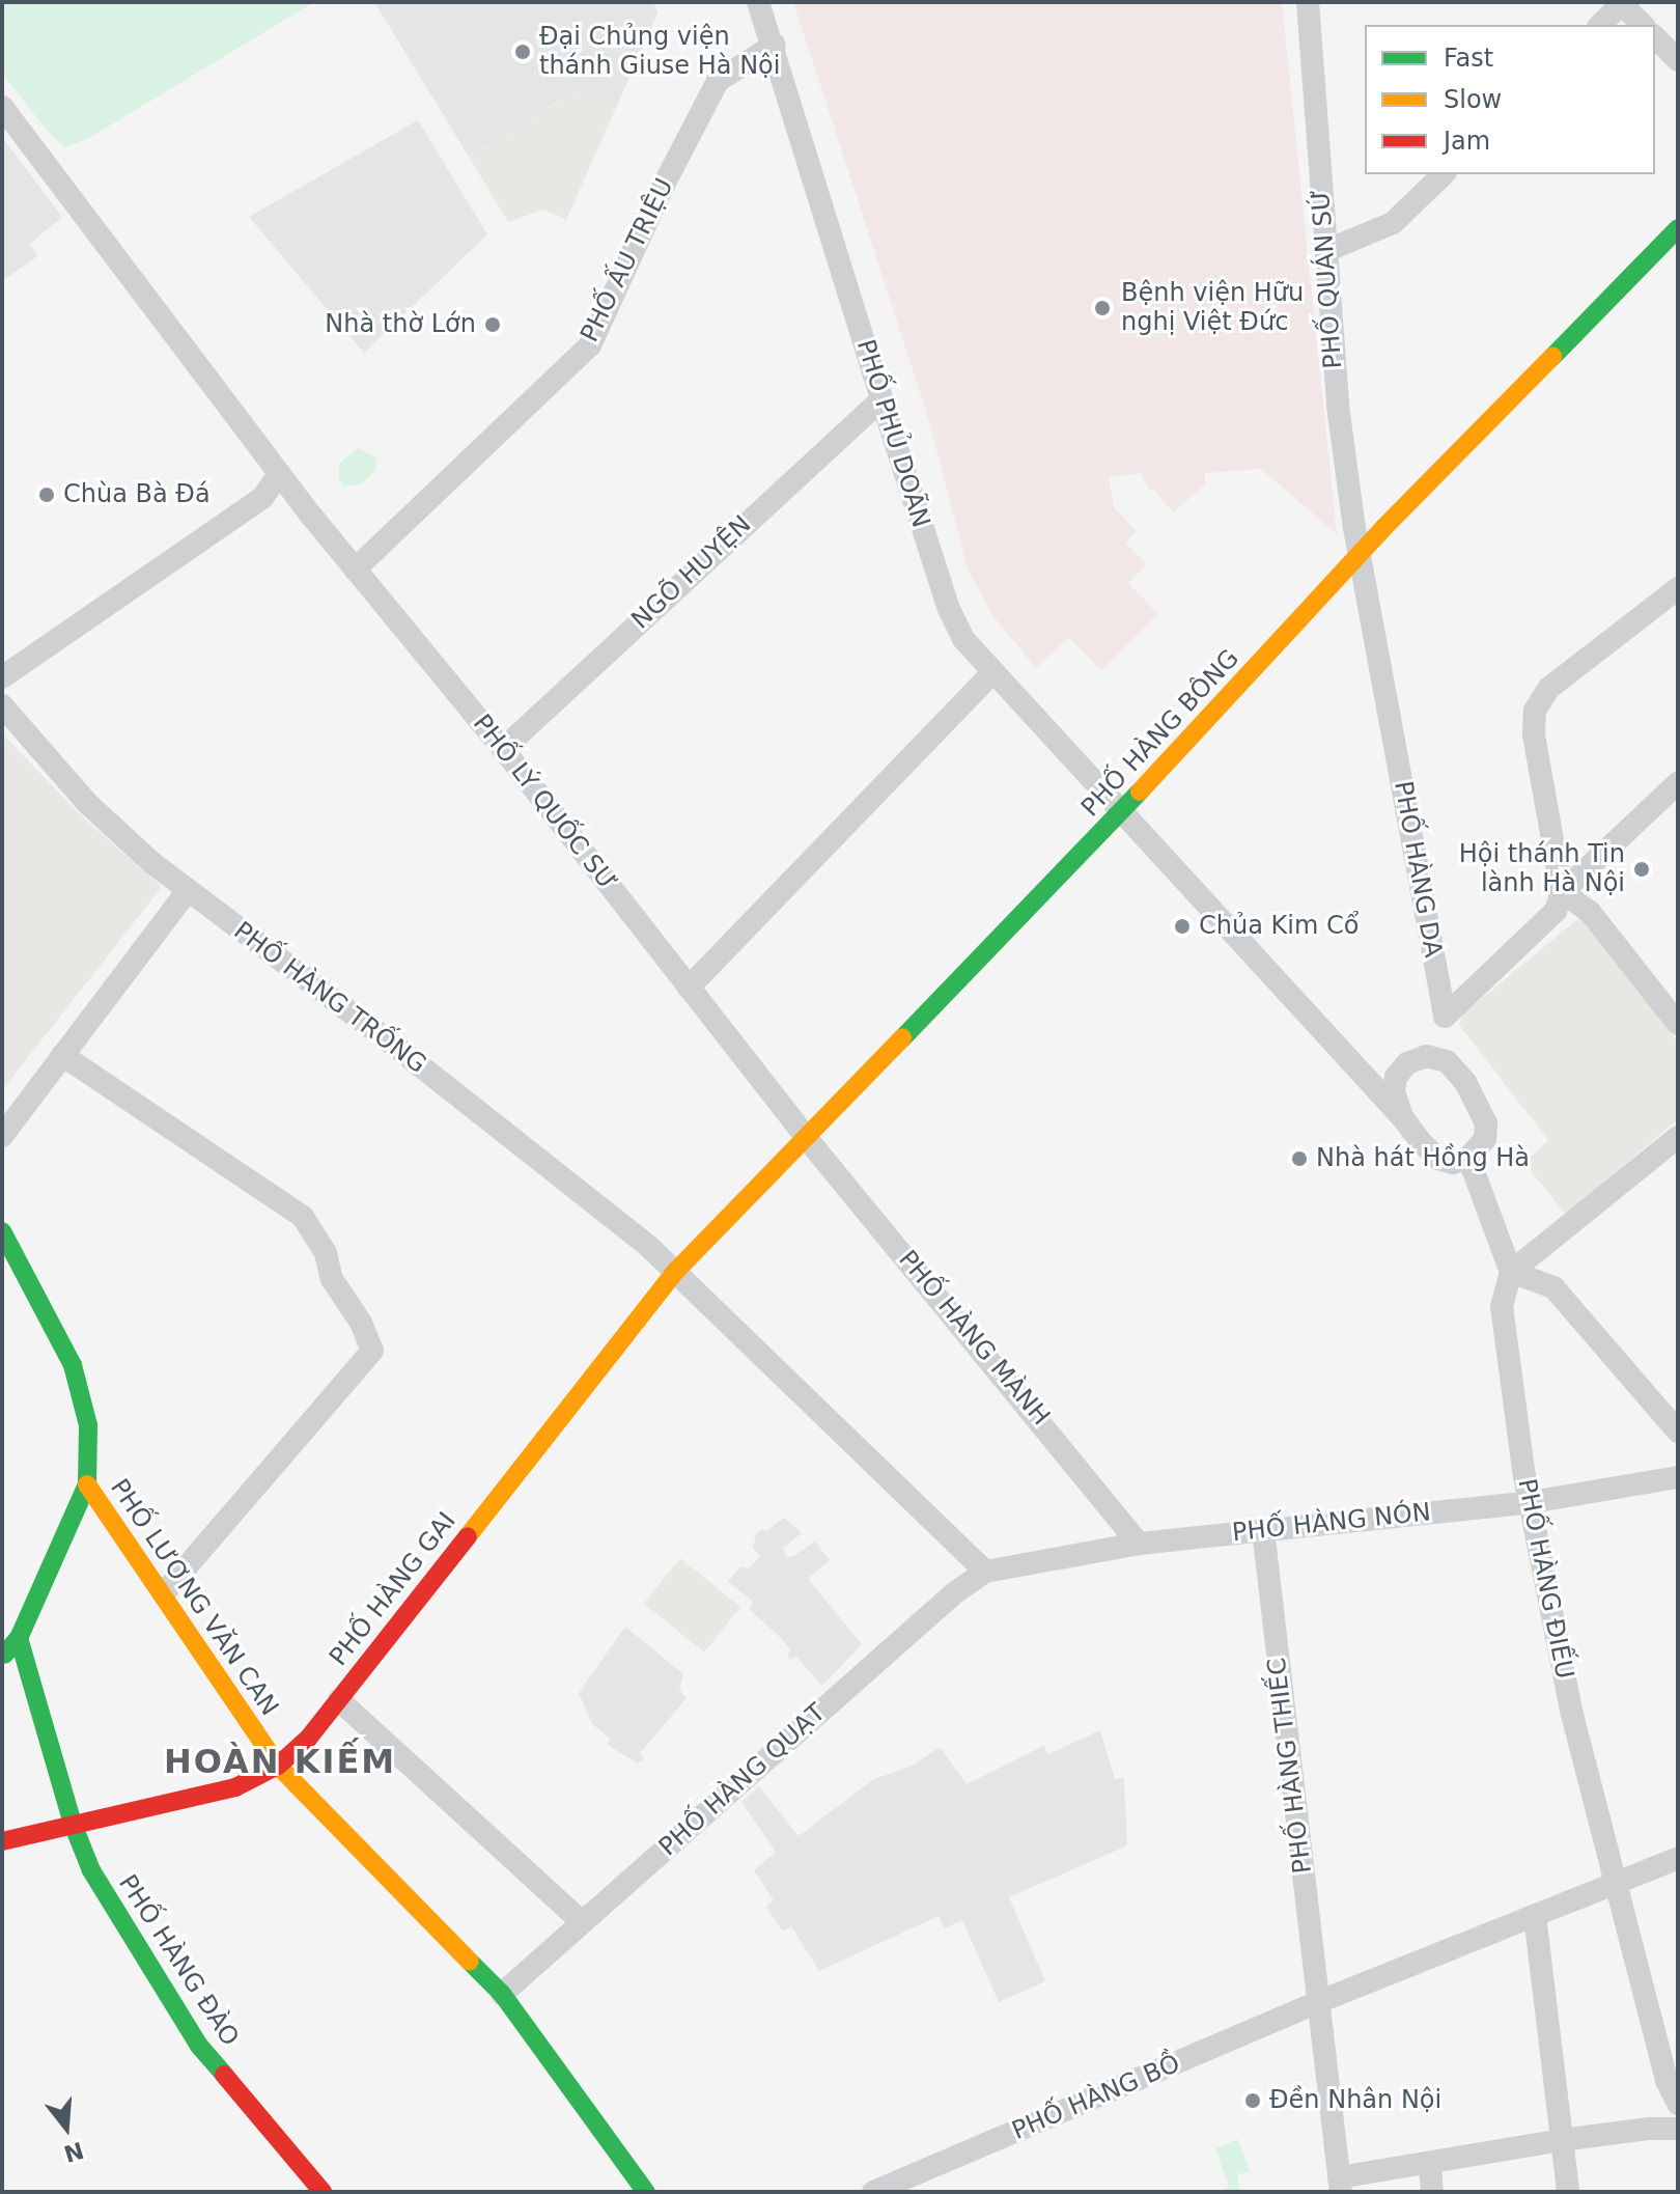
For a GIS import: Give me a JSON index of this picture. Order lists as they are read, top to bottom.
{
  "streets": {
    "street": [
      "PHỐ ẤU TRIỆU",
      "PHỐ QUÁN SỨ",
      "PHỐ PHỦ DOÃN",
      "NGÕ HUYỆN",
      "PHỐ HÀNG BÔNG",
      "PHỐ LÝ QUỐC SƯ",
      "PHỐ HÀNG DA",
      "PHỐ HÀNG TRỐNG",
      "PHỐ HÀNG MÀNH",
      "PHỐ HÀNG NÓN",
      "PHỐ HÀNG ĐIẾU",
      "PHỐ HÀNG GAI",
      "PHỐ LƯƠNG VĂN CAN",
      "PHỐ HÀNG THIẾC",
      "PHỐ HÀNG QUẠT",
      "PHỐ HÀNG ĐÀO",
      "PHỐ HÀNG BỒ"
    ]
  },
  "crossings": [
    ["PHỐ ẤU TRIỆU", "PHỐ PHỦ DOÃN"],
    ["PHỐ ẤU TRIỆU", "PHỐ LÝ QUỐC SƯ"],
    ["PHỐ QUÁN SỨ", "PHỐ HÀNG BÔNG"],
    ["PHỐ QUÁN SỨ", "PHỐ HÀNG DA"],
    ["PHỐ PHỦ DOÃN", "NGÕ HUYỆN"],
    ["PHỐ PHỦ DOÃN", "PHỐ HÀNG BÔNG"],
    ["NGÕ HUYỆN", "PHỐ LÝ QUỐC SƯ"],
    ["PHỐ HÀNG BÔNG", "PHỐ LÝ QUỐC SƯ"],
    ["PHỐ HÀNG BÔNG", "PHỐ HÀNG DA"],
    ["PHỐ HÀNG BÔNG", "PHỐ HÀNG TRỐNG"],
    ["PHỐ HÀNG BÔNG", "PHỐ HÀNG MÀNH"],
    ["PHỐ HÀNG BÔNG", "PHỐ HÀNG GAI"],
    ["PHỐ LÝ QUỐC SƯ", "PHỐ HÀNG MÀNH"],
    ["PHỐ HÀNG TRỐNG", "PHỐ HÀNG NÓN"],
    ["PHỐ HÀNG TRỐNG", "PHỐ HÀNG GAI"],
    ["PHỐ HÀNG TRỐNG", "PHỐ HÀNG QUẠT"],
    ["PHỐ HÀNG MÀNH", "PHỐ HÀNG NÓN"],
    ["PHỐ HÀNG NÓN", "PHỐ HÀNG ĐIẾU"],
    ["PHỐ HÀNG NÓN", "PHỐ HÀNG THIẾC"],
    ["PHỐ HÀNG NÓN", "PHỐ HÀNG QUẠT"],
    ["PHỐ HÀNG ĐIẾU", "PHỐ HÀNG BỒ"],
    ["PHỐ HÀNG GAI", "PHỐ LƯƠNG VĂN CAN"],
    ["PHỐ HÀNG GAI", "PHỐ HÀNG ĐÀO"],
    ["PHỐ LƯƠNG VĂN CAN", "PHỐ HÀNG QUẠT"],
    ["PHỐ HÀNG THIẾC", "PHỐ HÀNG BỒ"]
  ],
  "districts": ["HOÀN KIẾM"],
  "places": [
    "Đại Chủng viện thánh Giuse Hà Nội",
    "Bệnh viện Hữu nghị Việt Đức",
    "Nhà thờ Lớn",
    "Chùa Bà Đá",
    "Hội thánh Tin lành Hà Nội",
    "Chủa Kim Cổ",
    "Nhà hát Hồng Hà",
    "Đền Nhân Nội"
  ],
  "legend": ["Fast", "Slow", "Jam"],
  "north": "bottom"
}
